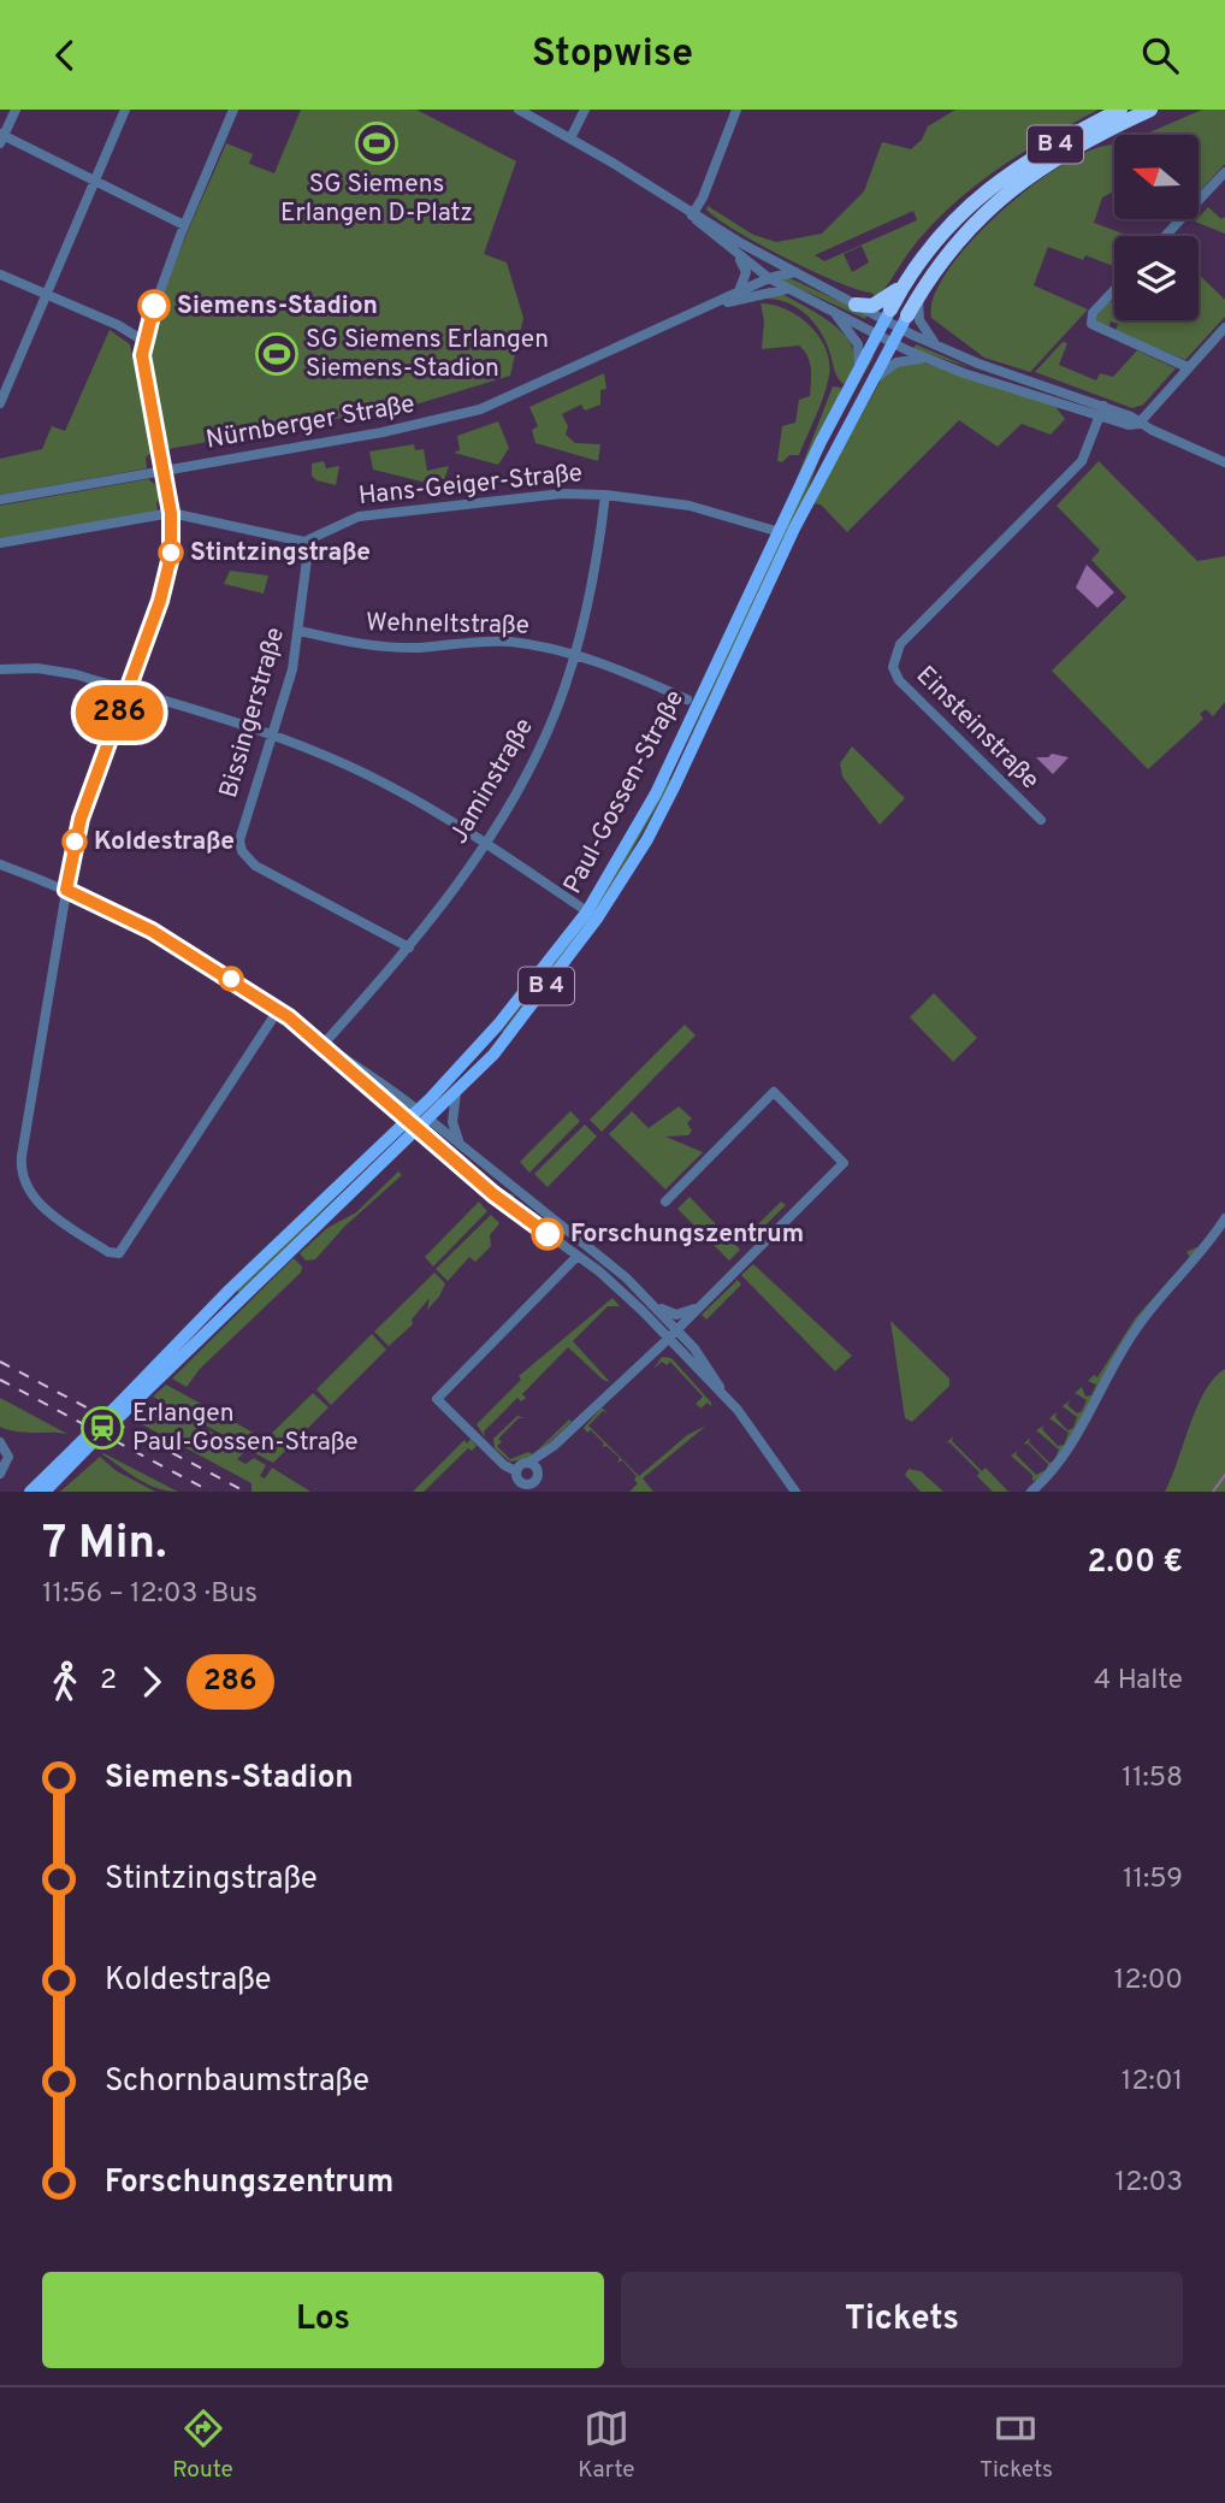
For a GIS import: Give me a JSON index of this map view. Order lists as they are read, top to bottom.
{
  "streets": {
    "highway": ["B 4"],
    "main road": ["Paul-Gossen-Straße"],
    "street": [
      "Nürnberger Straße",
      "Hans-Geiger-Straße",
      "Wehneltstraße",
      "Bissingerstraße",
      "Einsteinstraße",
      "Jaminstraße"
    ]
  },
  "crossings": [
    ["B 4", "Paul-Gossen-Straße"],
    ["Hans-Geiger-Straße", "Bissingerstraße"],
    ["Hans-Geiger-Straße", "Jaminstraße"],
    ["Hans-Geiger-Straße", "Paul-Gossen-Straße"],
    ["Wehneltstraße", "Bissingerstraße"],
    ["Wehneltstraße", "Jaminstraße"],
    ["Bissingerstraße", "Jaminstraße"]
  ],
  "places": {
    "sports": ["SG Siemens Erlangen D-Platz", "SG Siemens Erlangen Siemens-Stadion"],
    "other": [
      "Siemens-Stadion",
      "Stintzingstraße",
      "Koldestraße",
      "Forschungszentrum"
    ],
    "station": ["Erlangen Paul-Gossen-Straße"]
  },
  "lines": ["bus line 286"],
  "north": "left",
  "page": {
    "header": "Stopwise",
    "on_map": "286",
    "heading": ["7 Min.", "11:56 – 12:03 · Bus", "2.00 €"],
    "legs": ["2", "286", "4 Halte"],
    "list": [
      {
        "name": "Siemens-Stadion",
        "value": "11:58"
      },
      {
        "name": "Stintzingstraße",
        "value": "11:59"
      },
      {
        "name": "Koldestraße",
        "value": "12:00"
      },
      {
        "name": "Schornbaumstraße",
        "value": "12:01"
      },
      {
        "name": "Forschungszentrum",
        "value": "12:03"
      }
    ],
    "buttons": ["Los", "Tickets"],
    "tabs": ["Route", "Karte", "Tickets"]
  }
}
